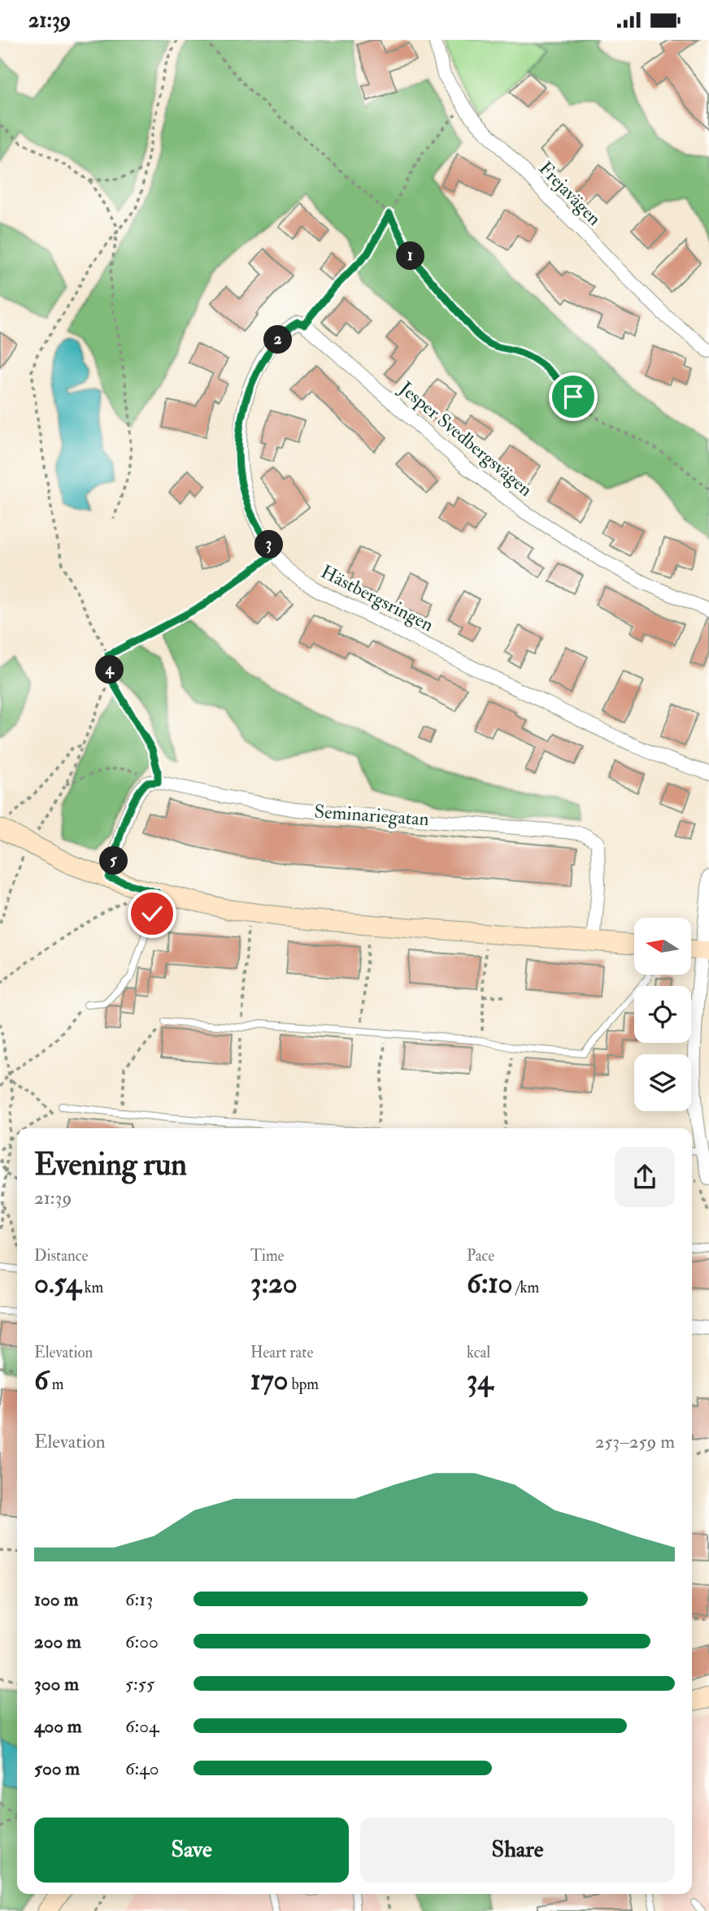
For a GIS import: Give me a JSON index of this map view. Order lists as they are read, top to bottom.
{
  "streets": {
    "street": [
      "Frejavägen",
      "Jesper Svedbergsvägen",
      "Hästbergsringen",
      "Seminariegatan"
    ]
  },
  "crossings": [
    ["Jesper Svedbergsvägen", "Hästbergsringen"]
  ],
  "north": "left",
  "page": {
    "status": "21:39",
    "pins": [
      "1",
      "2",
      "3",
      "4",
      "5"
    ],
    "heading": ["Evening run", "21:39"],
    "stats": [
      ["Distance", "0.54 km"],
      ["Time", "3:20"],
      ["Pace", "6:10 /km"],
      ["Elevation", "6 m"],
      ["Heart rate", "170 bpm"],
      ["kcal", "34"]
    ],
    "chart": ["Elevation", "253–259 m"],
    "list": [
      {
        "name": "100 m",
        "note": "6:13"
      },
      {
        "name": "200 m",
        "note": "6:00"
      },
      {
        "name": "300 m",
        "note": "5:55"
      },
      {
        "name": "400 m",
        "note": "6:04"
      },
      {
        "name": "500 m",
        "note": "6:40"
      }
    ],
    "buttons": ["Save", "Share"]
  }
}
